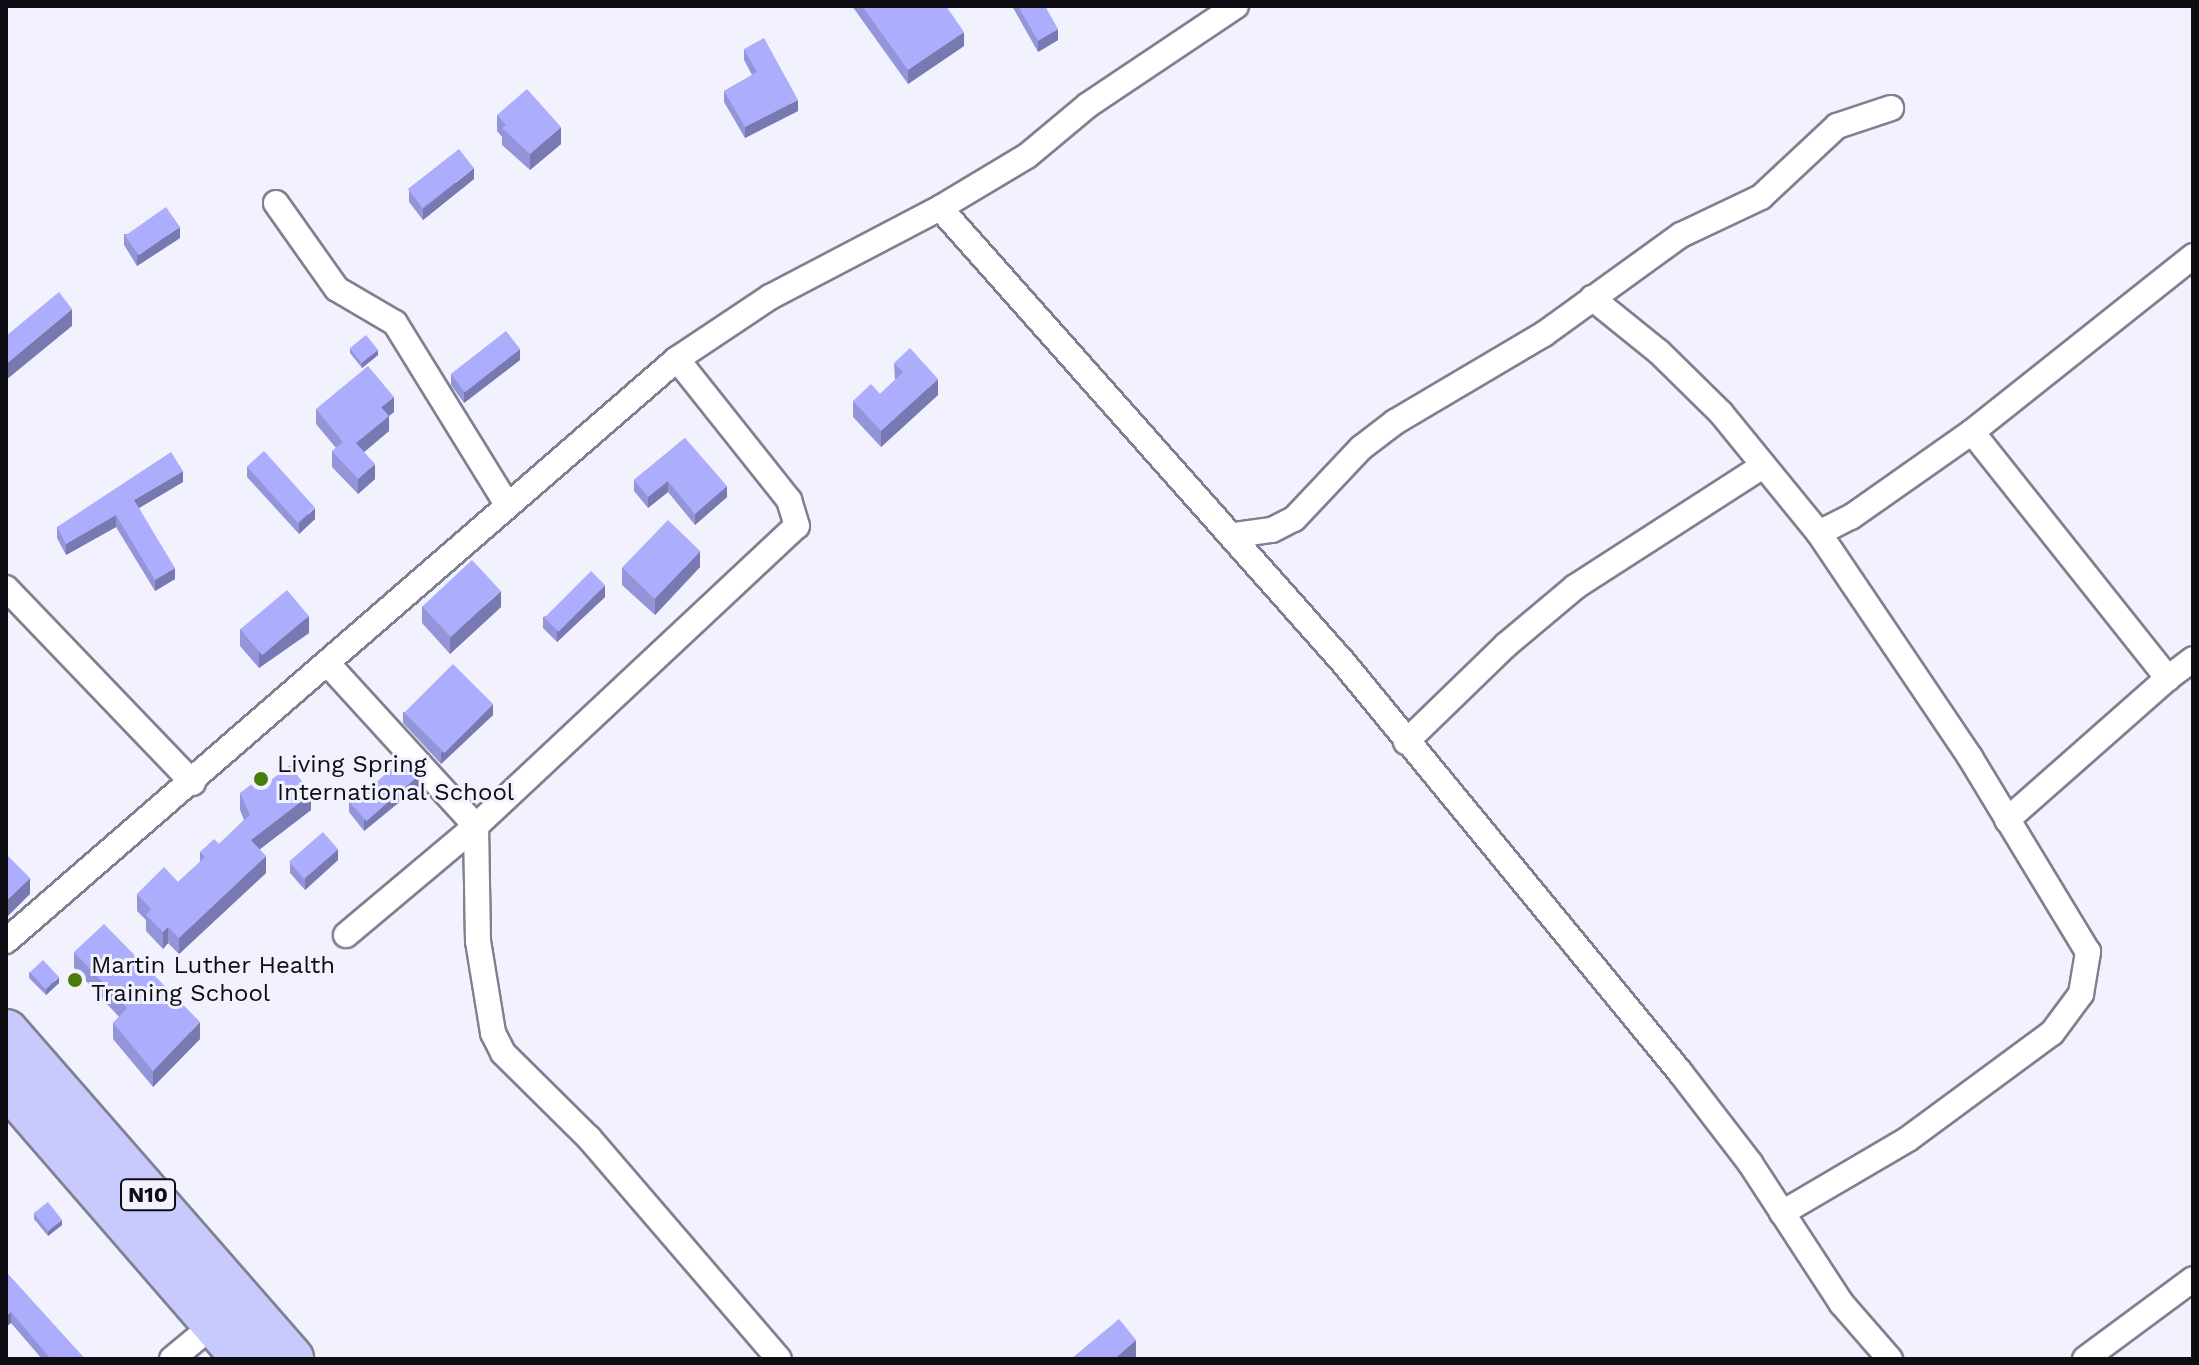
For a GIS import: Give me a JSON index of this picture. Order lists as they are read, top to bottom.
{
  "streets": {
    "highway": ["N10"]
  },
  "places": ["Living Spring International School", "Martin Luther Health Training School"]
}
